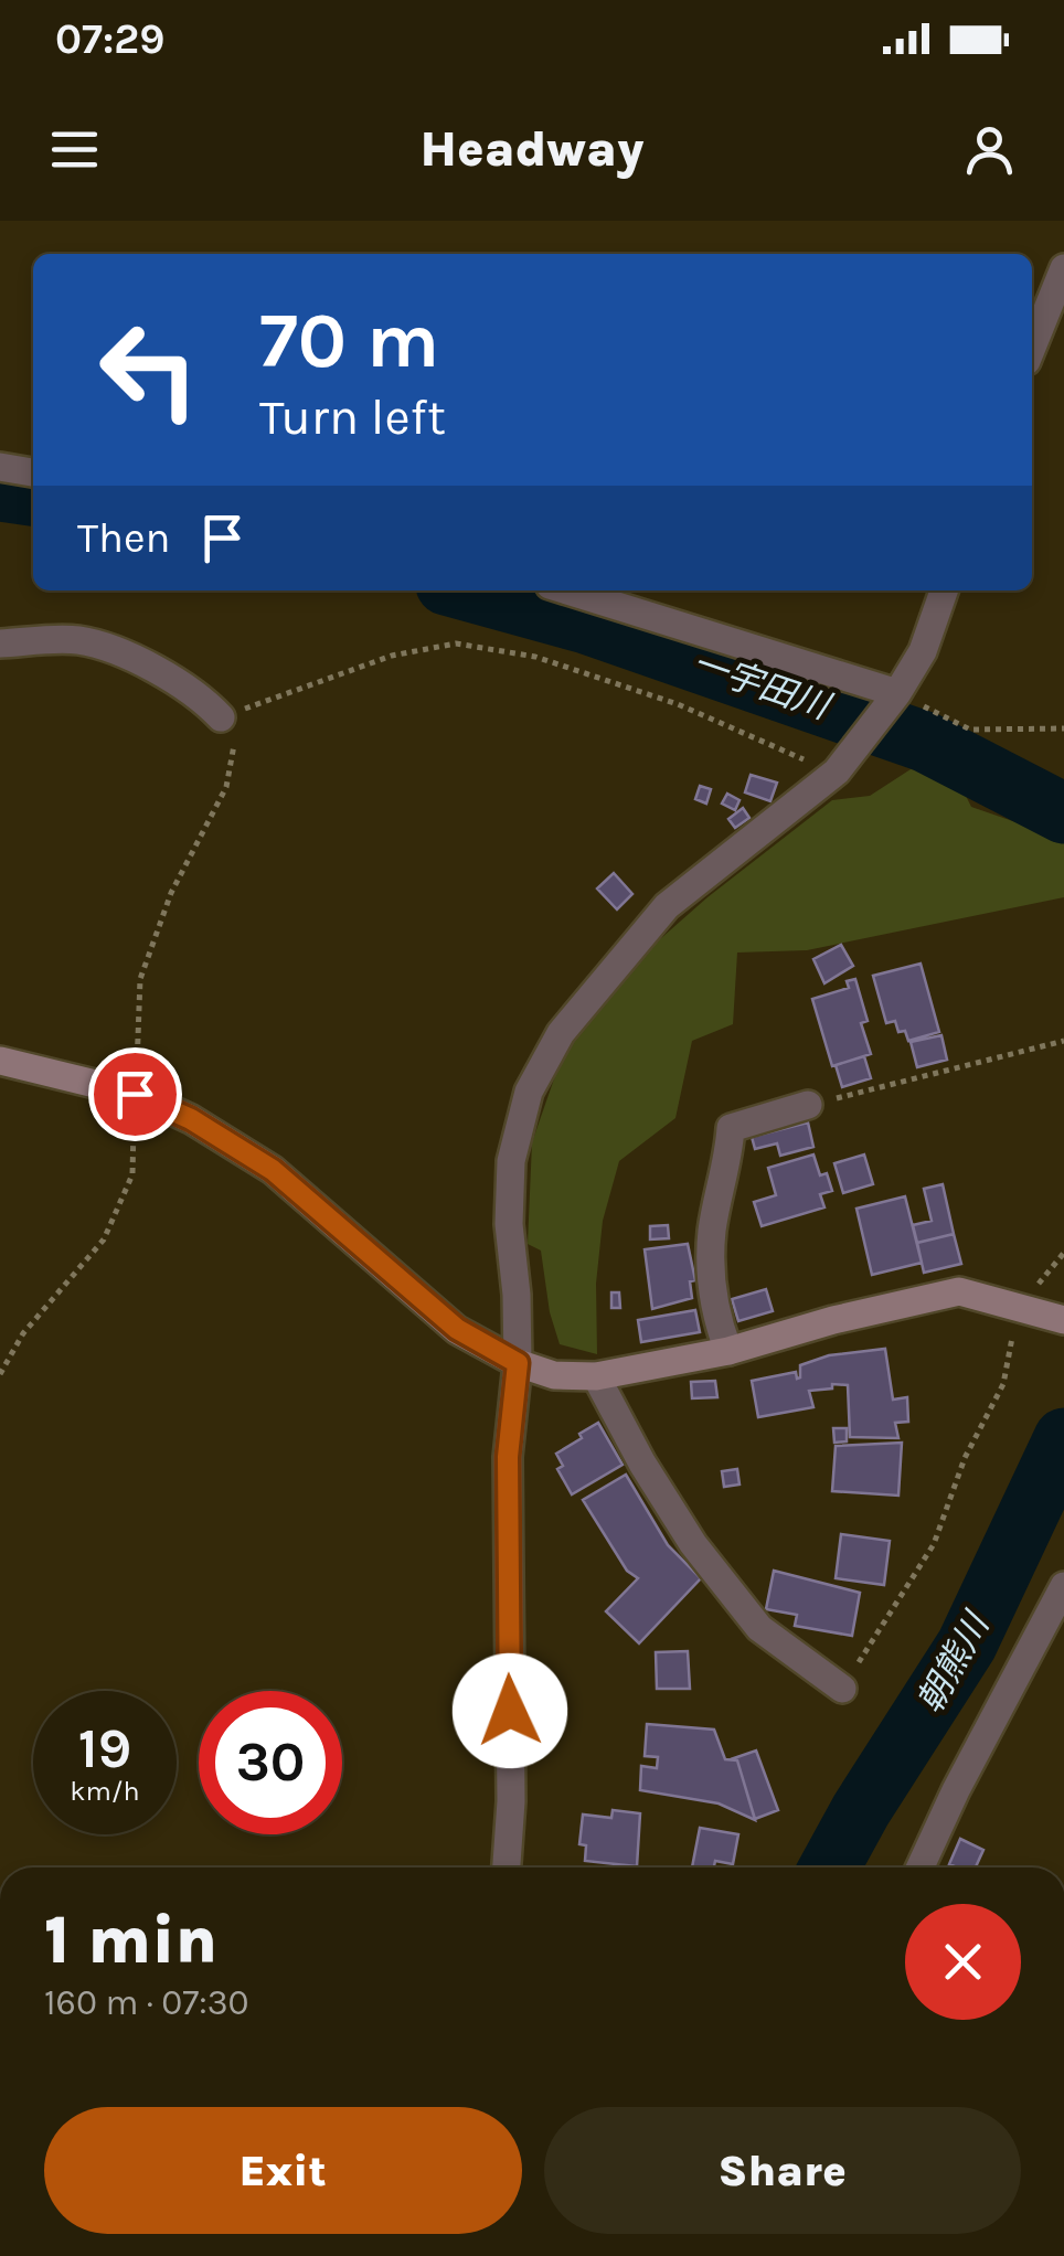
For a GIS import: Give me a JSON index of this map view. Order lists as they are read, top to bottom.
{
  "water": ["一宇田川", "朝熊川"],
  "page": {
    "status": "07:29",
    "header": "Headway",
    "turn": ["70 m", "Turn left"],
    "then": "Then",
    "speed": "19 km/h",
    "limit": "30",
    "heading": ["1 min", "160 m · 07:30"],
    "buttons": ["Exit", "Share"]
  }
}
